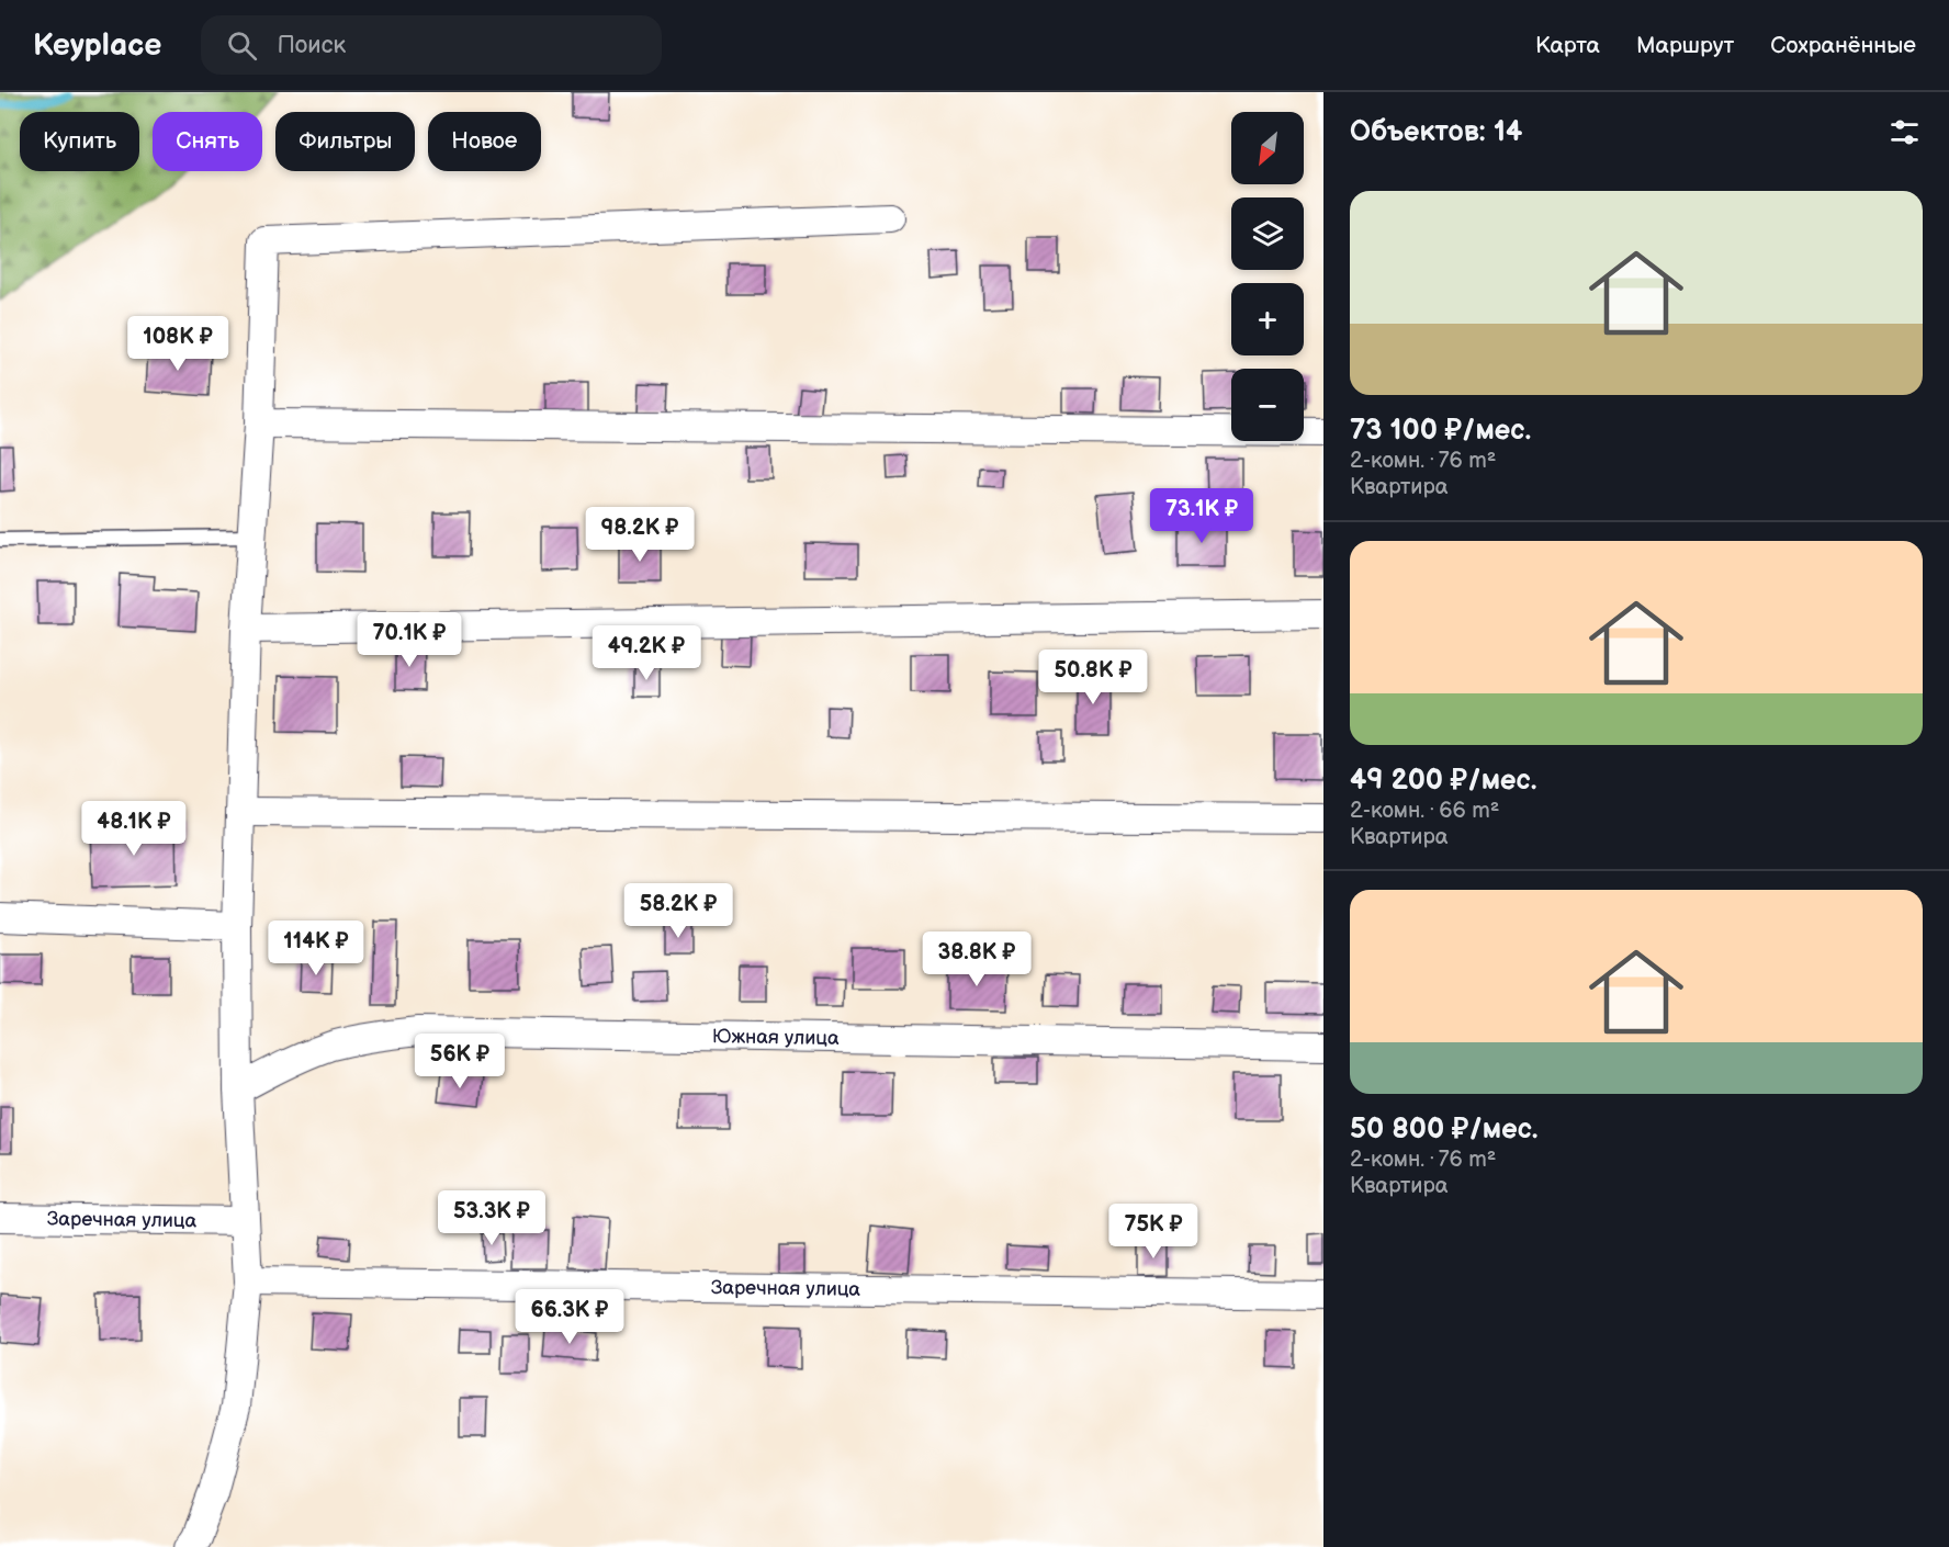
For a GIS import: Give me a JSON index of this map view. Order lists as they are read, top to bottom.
{
  "streets": {
    "street": ["Южная улица", "Заречная улица"]
  },
  "north": "bottom left",
  "page": {
    "header": "Keyplace",
    "search": "Поиск",
    "nav": ["Карта", "Маршрут", "Сохранённые"],
    "heading": "Объектов: 14",
    "map_buttons": ["+", "−"],
    "chip": [
      "Купить",
      "Снять",
      "Фильтры",
      "Новое"
    ],
    "list": [
      {
        "name": "73 100 ₽/мес.",
        "note": "2-комн. · 76 m² · Квартира"
      },
      {
        "name": "49 200 ₽/мес.",
        "note": "2-комн. · 66 m² · Квартира"
      },
      {
        "name": "50 800 ₽/мес.",
        "note": "2-комн. · 76 m² · Квартира"
      }
    ],
    "price": [
      "108K ₽",
      "73.1K ₽",
      "98.2K ₽",
      "70.1K ₽",
      "49.2K ₽",
      "50.8K ₽",
      "48.1K ₽",
      "58.2K ₽",
      "114K ₽",
      "38.8K ₽",
      "56K ₽",
      "53.3K ₽",
      "75K ₽",
      "66.3K ₽"
    ]
  }
}
